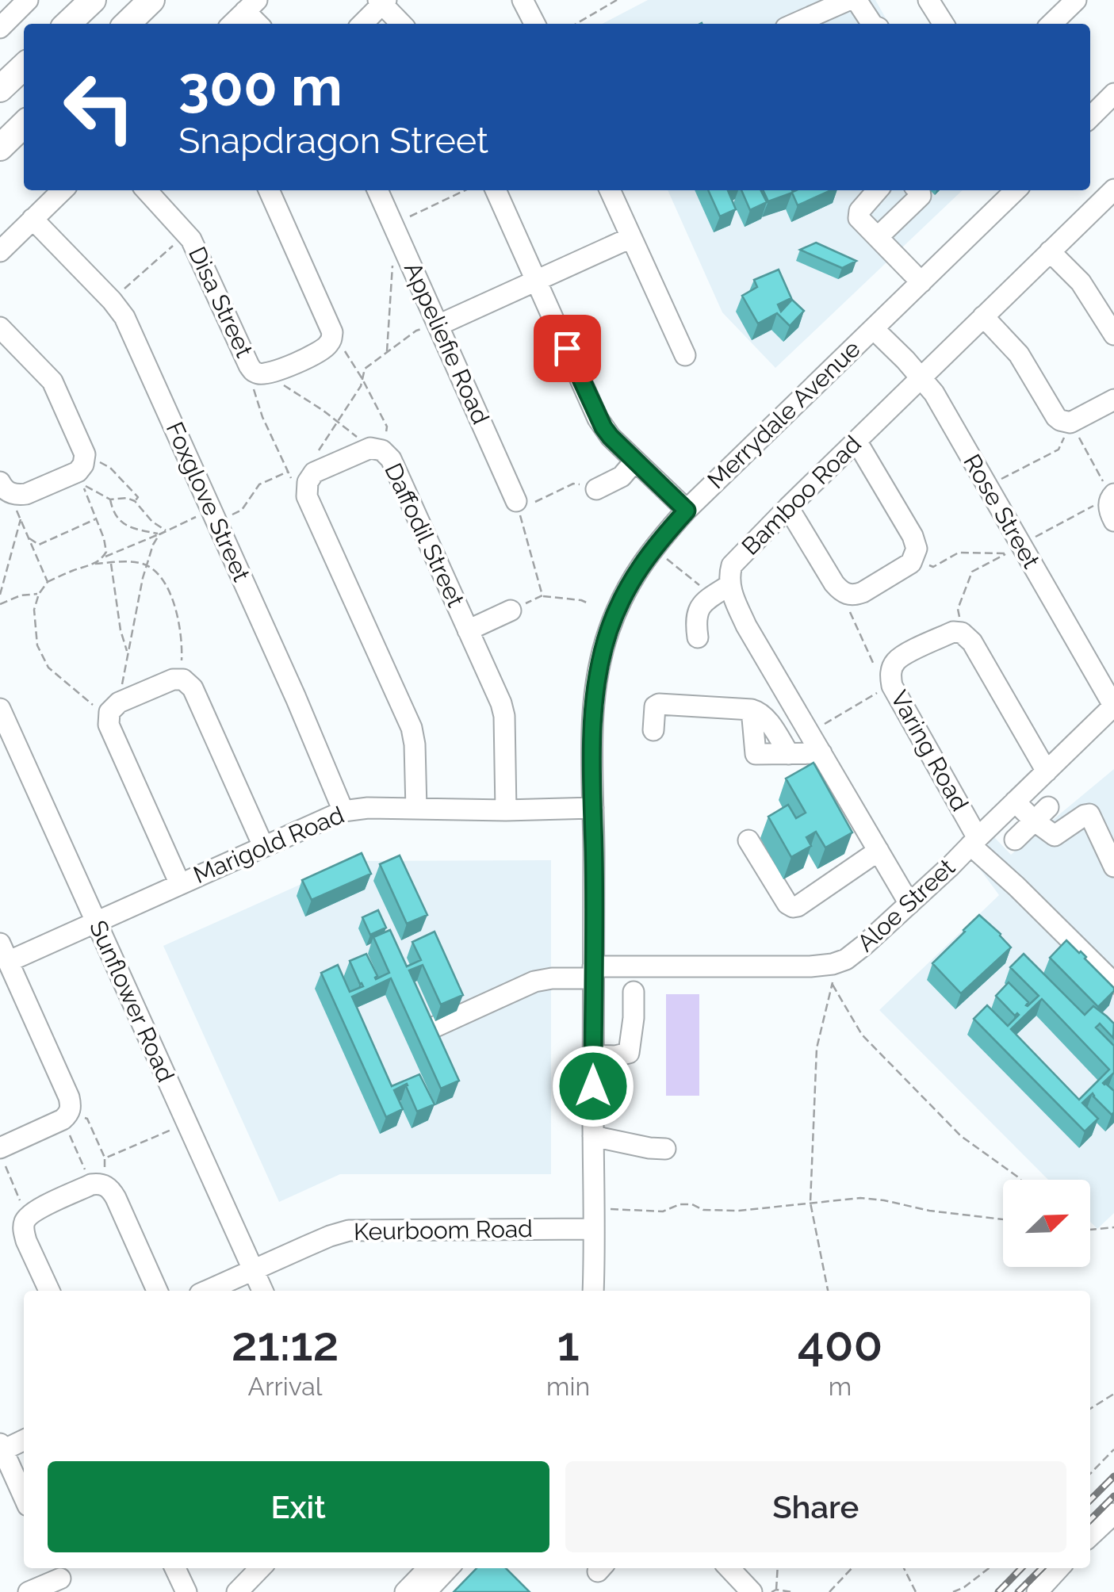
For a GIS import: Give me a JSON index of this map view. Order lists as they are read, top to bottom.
{
  "streets": {
    "street": [
      "Disa Street",
      "Appeliefie Road",
      "Merrydale Avenue",
      "Bamboo Road",
      "Foxglove Street",
      "Rose Street",
      "Daffodil Street",
      "Varing Road",
      "Marigold Road",
      "Aloe Street",
      "Sunflower Road",
      "Keurboom Road"
    ]
  },
  "crossings": [
    ["Merrydale Avenue", "Rose Street"],
    ["Merrydale Avenue", "Marigold Road"],
    ["Merrydale Avenue", "Aloe Street"],
    ["Merrydale Avenue", "Keurboom Road"],
    ["Bamboo Road", "Rose Street"],
    ["Foxglove Street", "Marigold Road"],
    ["Rose Street", "Aloe Street"],
    ["Daffodil Street", "Marigold Road"],
    ["Varing Road", "Aloe Street"],
    ["Marigold Road", "Sunflower Road"],
    ["Sunflower Road", "Keurboom Road"]
  ],
  "north": "top right",
  "page": {
    "turn": ["300 m", "Snapdragon Street"],
    "eta": [
      "21:12",
      "Arrival",
      "1",
      "min",
      "400",
      "m"
    ],
    "buttons": ["Exit", "Share"]
  }
}
